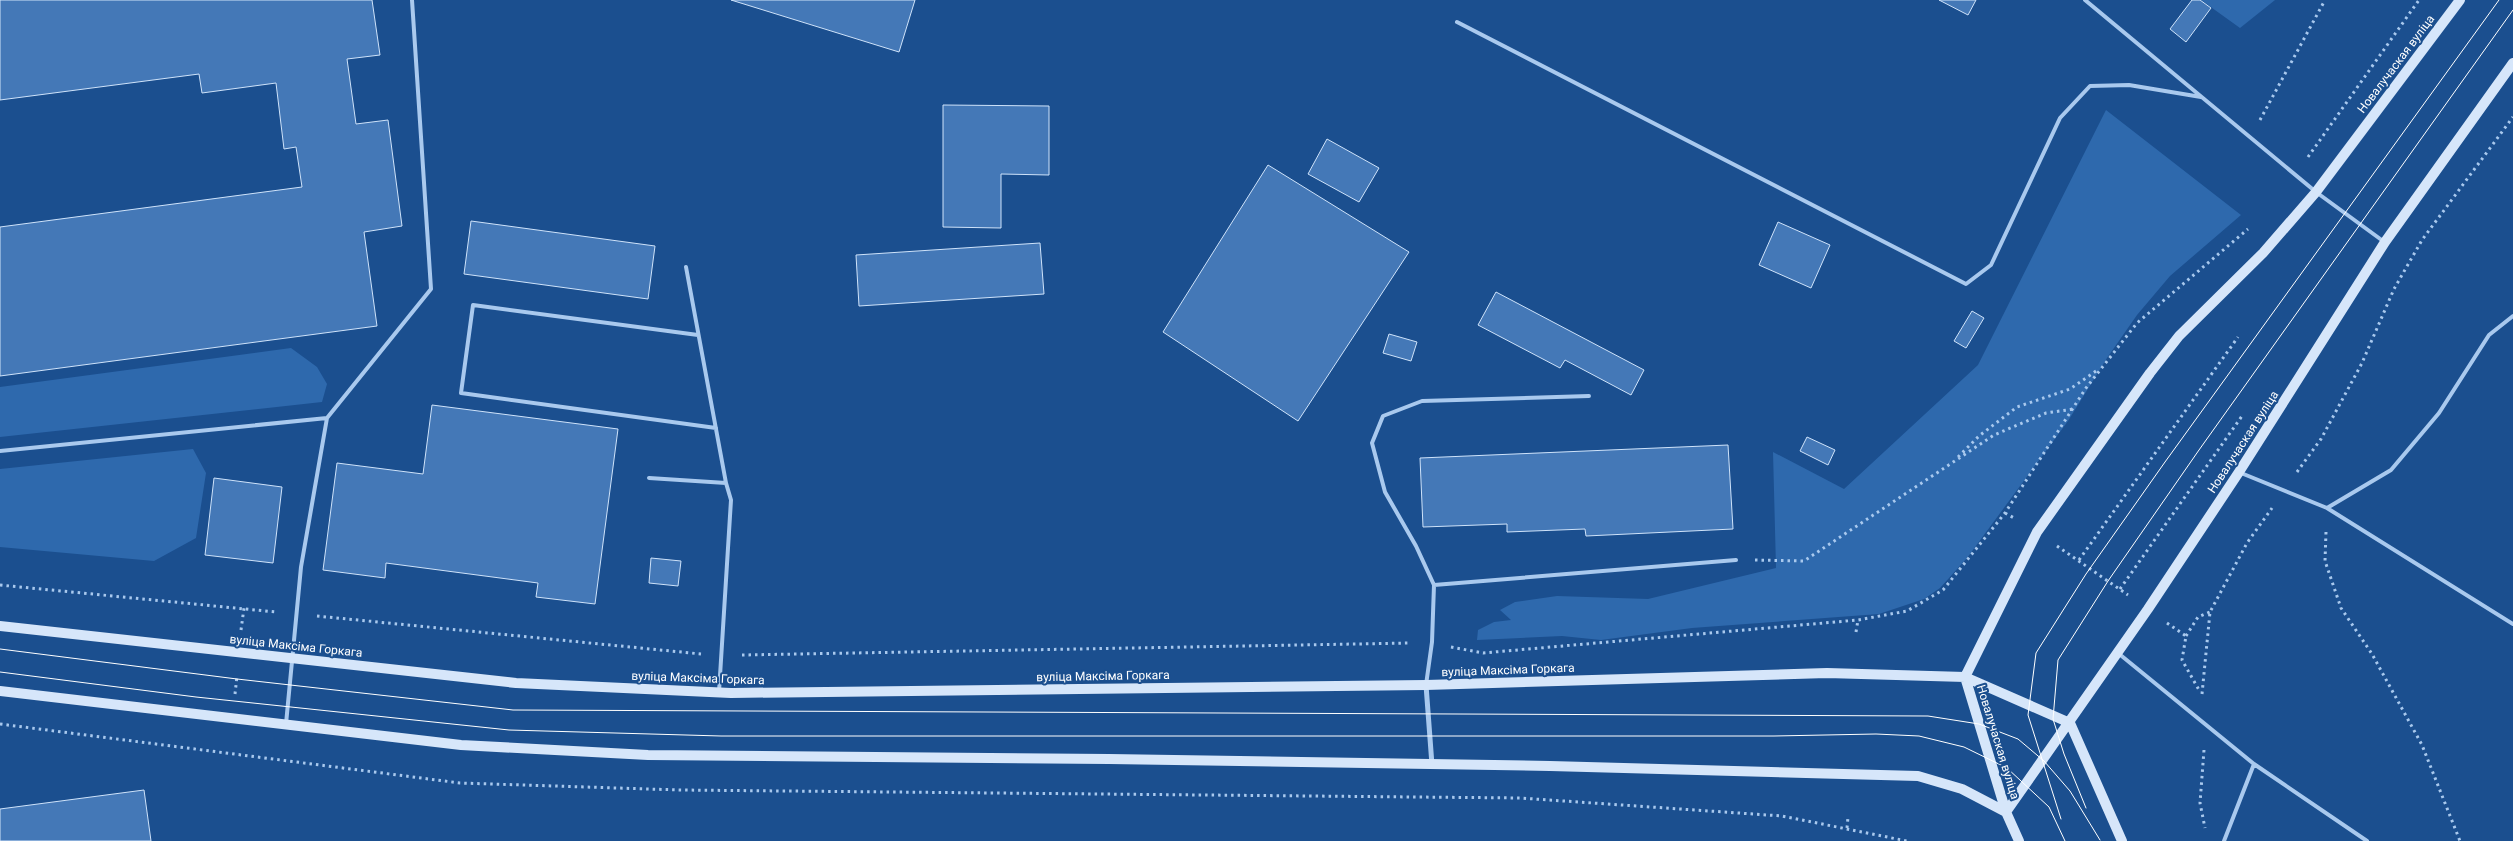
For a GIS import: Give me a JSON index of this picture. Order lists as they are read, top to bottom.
{
  "streets": {
    "main road": ["Новалучаская вуліца", "вуліца Максіма Горкага"]
  },
  "crossings": [
    ["Новалучаская вуліца", "вуліца Максіма Горкага"]
  ]
}
